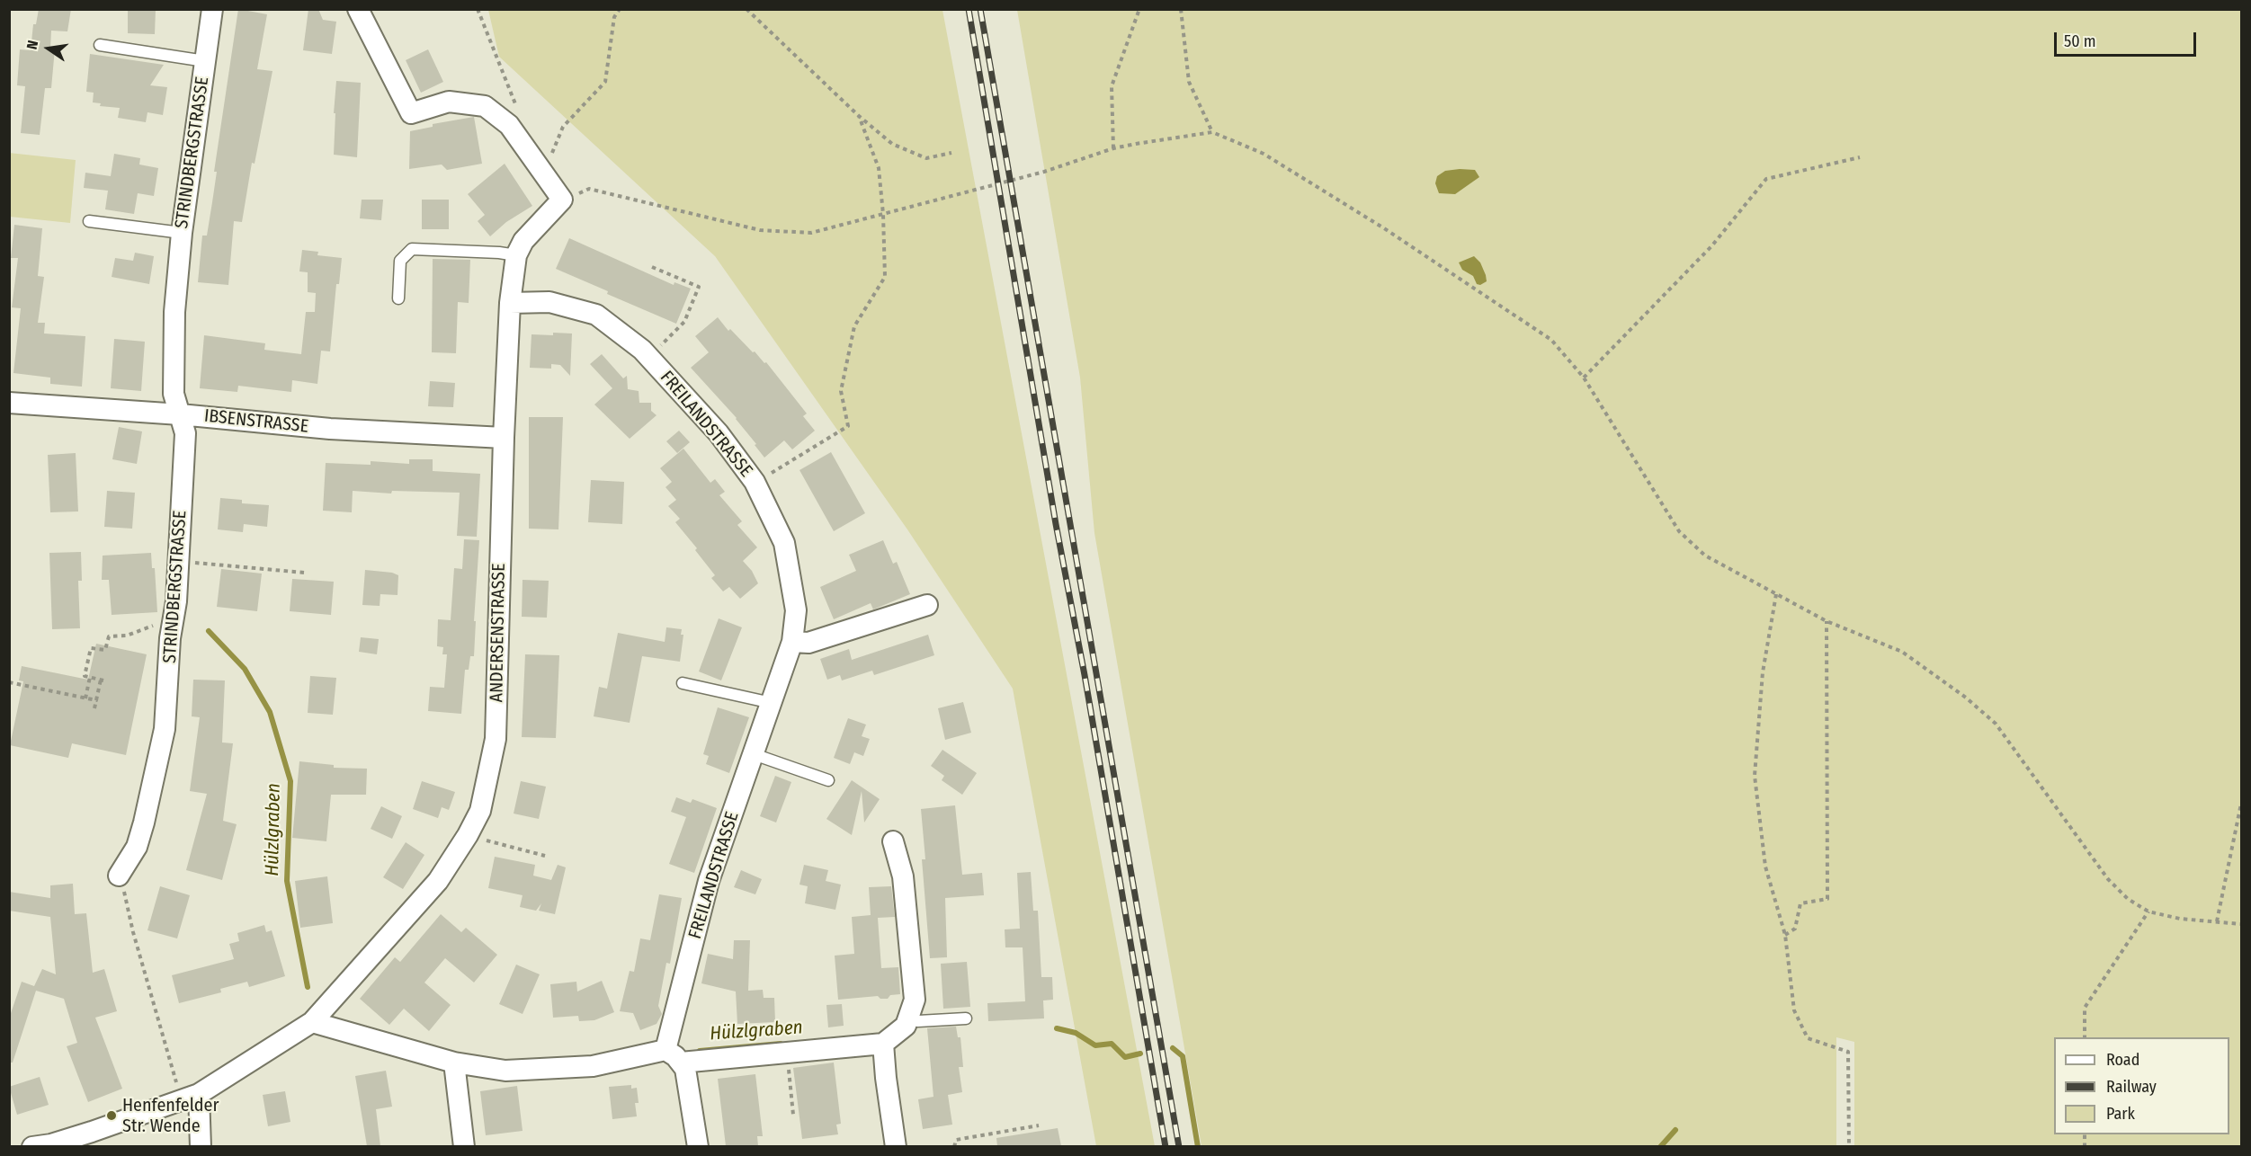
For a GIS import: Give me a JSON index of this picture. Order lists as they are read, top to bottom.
{
  "streets": {
    "street": [
      "STRINDBERGSTRASSE",
      "IBSENSTRASSE",
      "FREILANDSTRASSE",
      "ANDERSENSTRASSE"
    ]
  },
  "crossings": [
    ["STRINDBERGSTRASSE", "IBSENSTRASSE"],
    ["IBSENSTRASSE", "ANDERSENSTRASSE"],
    ["FREILANDSTRASSE", "ANDERSENSTRASSE"]
  ],
  "water": ["Hülzlgraben"],
  "places": ["Henfenfelder Str. Wende"],
  "legend": ["Road", "Railway", "Park"],
  "scale_bar": "50 m",
  "north": "left"
}
